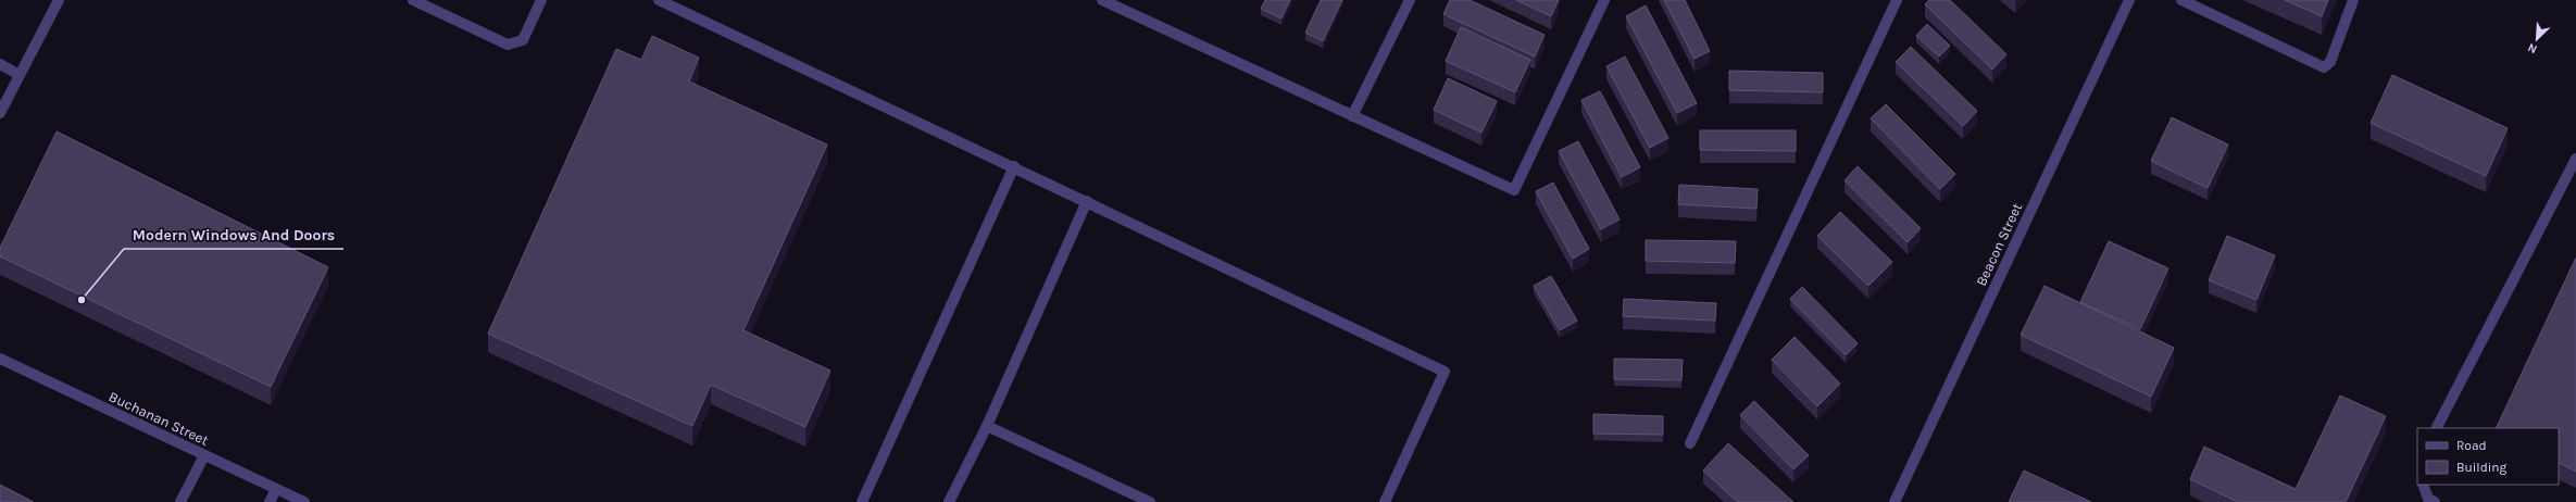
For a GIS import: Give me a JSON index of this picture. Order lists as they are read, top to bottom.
{
  "streets": {
    "street": ["Beacon Street", "Buchanan Street"]
  },
  "places": ["Modern Windows And Doors"],
  "legend": ["Road", "Building"],
  "north": "bottom left"
}
